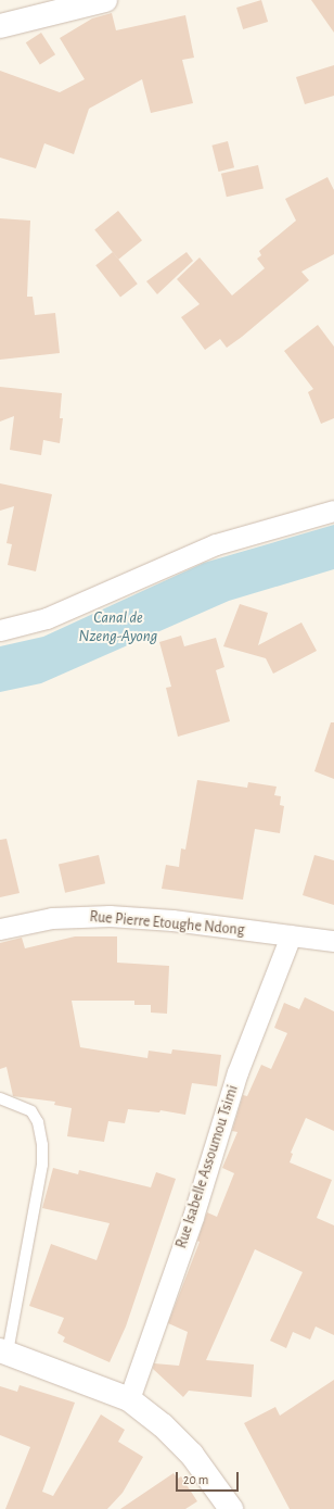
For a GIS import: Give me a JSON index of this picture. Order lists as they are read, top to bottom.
{
  "streets": {
    "street": ["Rue Pierre Etoughe Ndong", "Rue Isabelle Assoumou Tsimi"]
  },
  "crossings": [
    ["Rue Pierre Etoughe Ndong", "Rue Isabelle Assoumou Tsimi"]
  ],
  "water": ["Canal de Nzeng-Ayong"],
  "scale_bar": "20 m"
}
